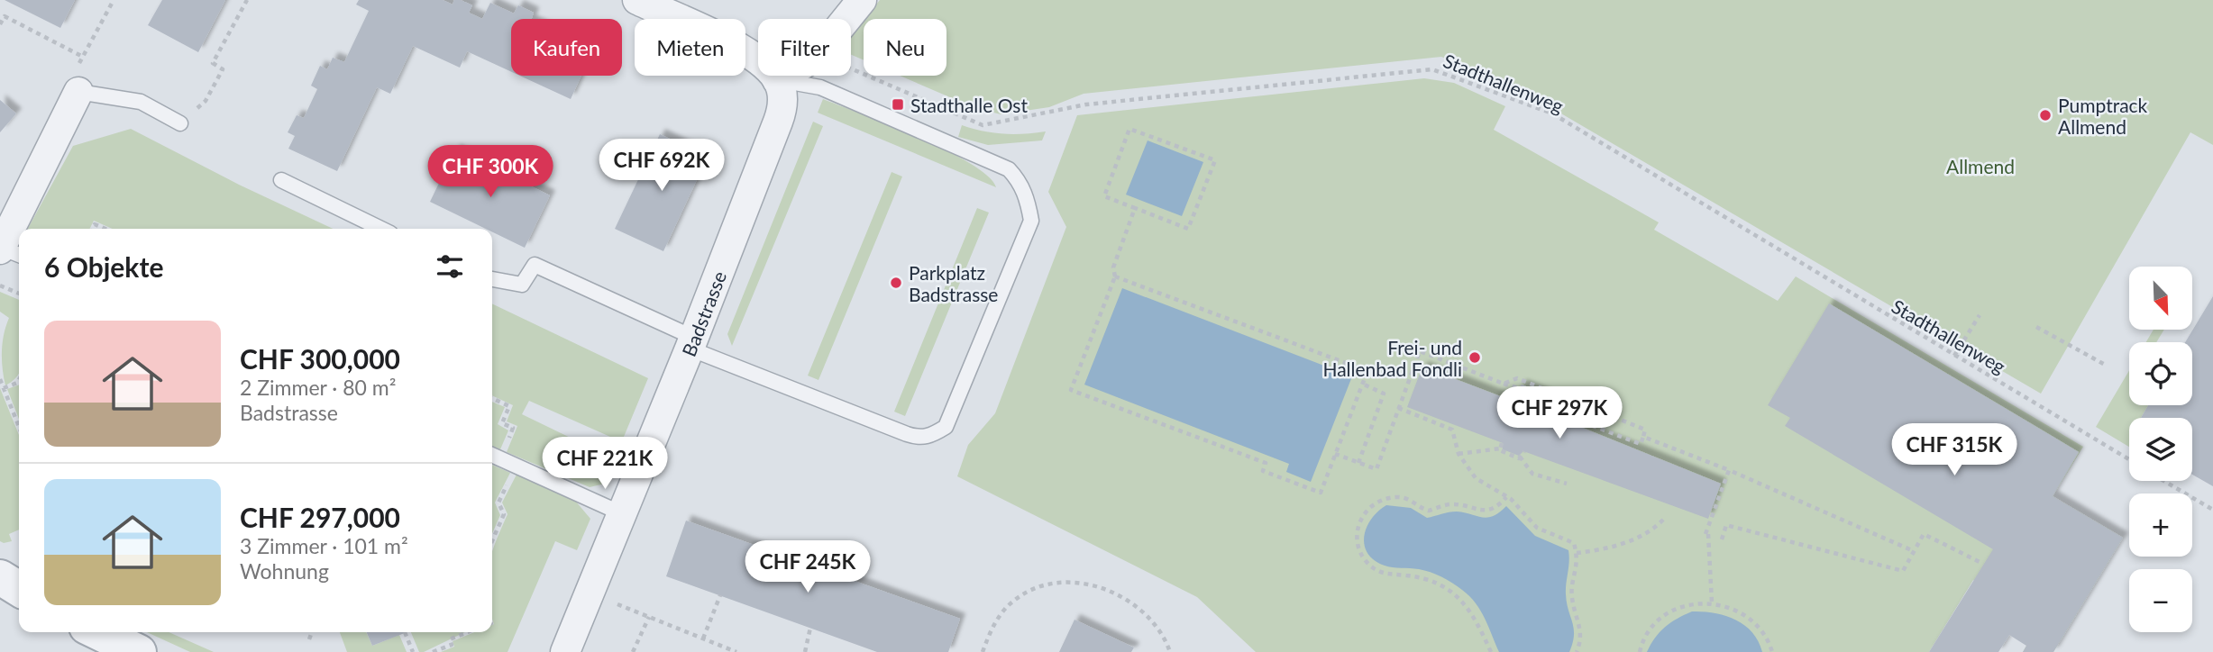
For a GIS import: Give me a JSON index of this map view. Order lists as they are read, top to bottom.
{
  "streets": {
    "street": ["Badstrasse"],
    "path": ["Stadthallenweg"]
  },
  "parks": ["Allmend"],
  "places": {
    "transit": ["Stadthalle Ost"],
    "other": ["Pumptrack Allmend", "Parkplatz Badstrasse", "Frei- und Hallenbad Fondli"]
  },
  "north": "bottom right",
  "page": {
    "chip": [
      "Kaufen",
      "Mieten",
      "Filter",
      "Neu"
    ],
    "price": [
      "CHF 692K",
      "CHF 300K",
      "CHF 297K",
      "CHF 315K",
      "CHF 221K",
      "CHF 245K"
    ],
    "heading": "6 Objekte",
    "map_buttons": ["+", "−"],
    "list": [
      {
        "name": "CHF 300,000",
        "note": "2 Zimmer · 80 m² · Badstrasse"
      },
      {
        "name": "CHF 297,000",
        "note": "3 Zimmer · 101 m² · Wohnung"
      }
    ]
  }
}
